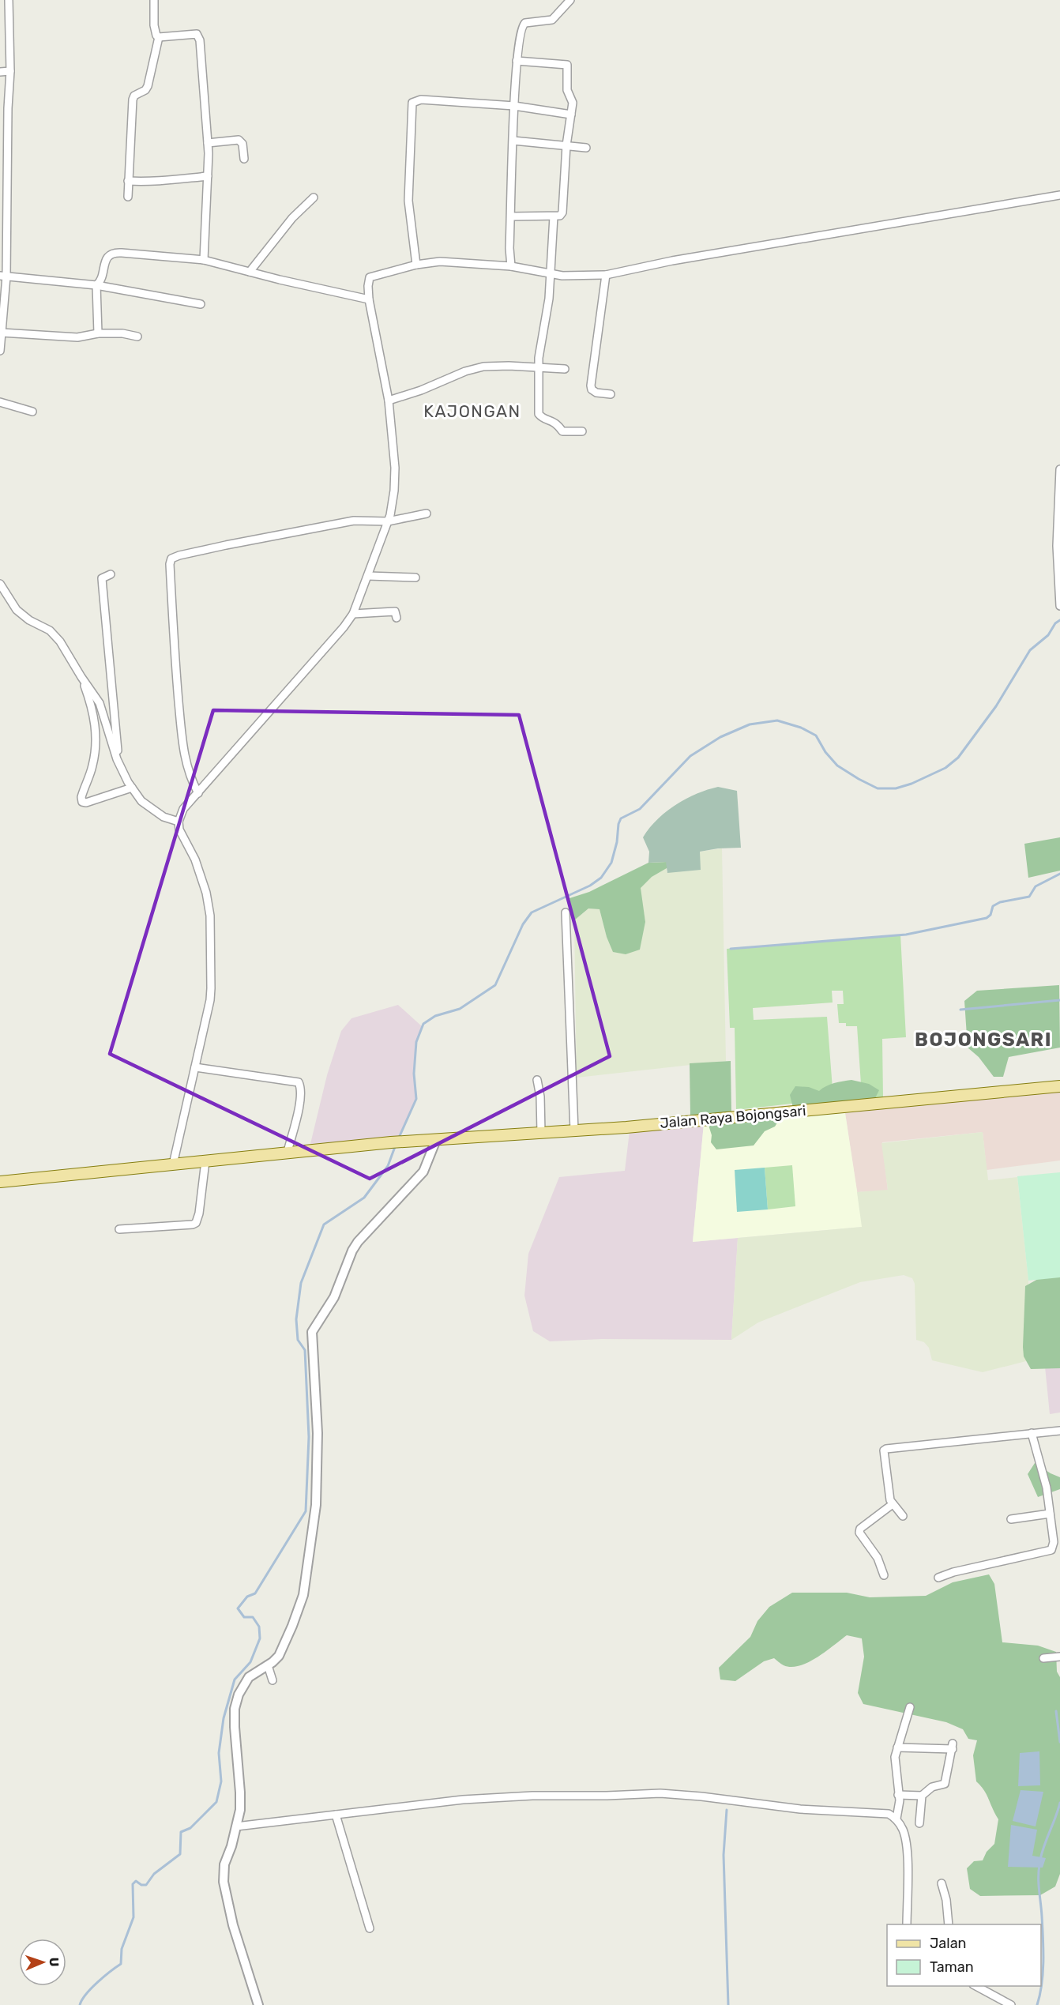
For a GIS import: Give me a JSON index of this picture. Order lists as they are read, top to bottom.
{
  "streets": {
    "main road": ["Jalan Raya Bojongsari"]
  },
  "districts": ["KAJONGAN", "BOJONGSARI"],
  "legend": ["Jalan", "Taman"],
  "north": "right"
}
